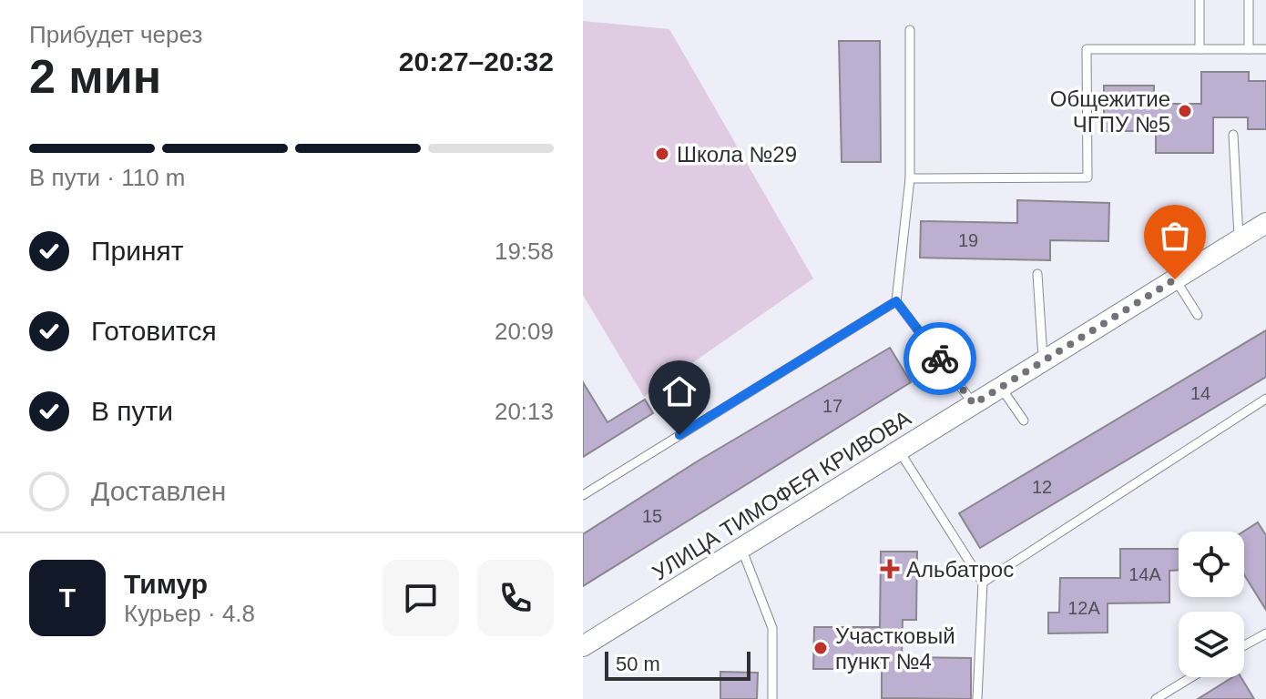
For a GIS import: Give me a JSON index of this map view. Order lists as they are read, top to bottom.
{
  "streets": {
    "street": ["УЛИЦА ТИМОФЕЯ КРИВОВА"]
  },
  "places": {
    "other": ["Общежитие ЧГПУ №5", "Школа №29", "Участковый пункт №4"],
    "health": ["Альбатрос"]
  },
  "house_numbers": [
    "19",
    "14",
    "17",
    "12",
    "15",
    "14А",
    "12А"
  ],
  "scale_bar": "50 m",
  "page": {
    "heading": ["2 мин", "Прибудет через", "20:27–20:32"],
    "panel": ["Тимур", "Курьер · 4.8"],
    "bar": "В пути · 110 m",
    "list": [
      ["Принят", "19:58"],
      ["Готовится", "20:09"],
      ["В пути", "20:13"],
      "Доставлен"
    ],
    "round": "Т",
    "scale": "50 m"
  }
}
